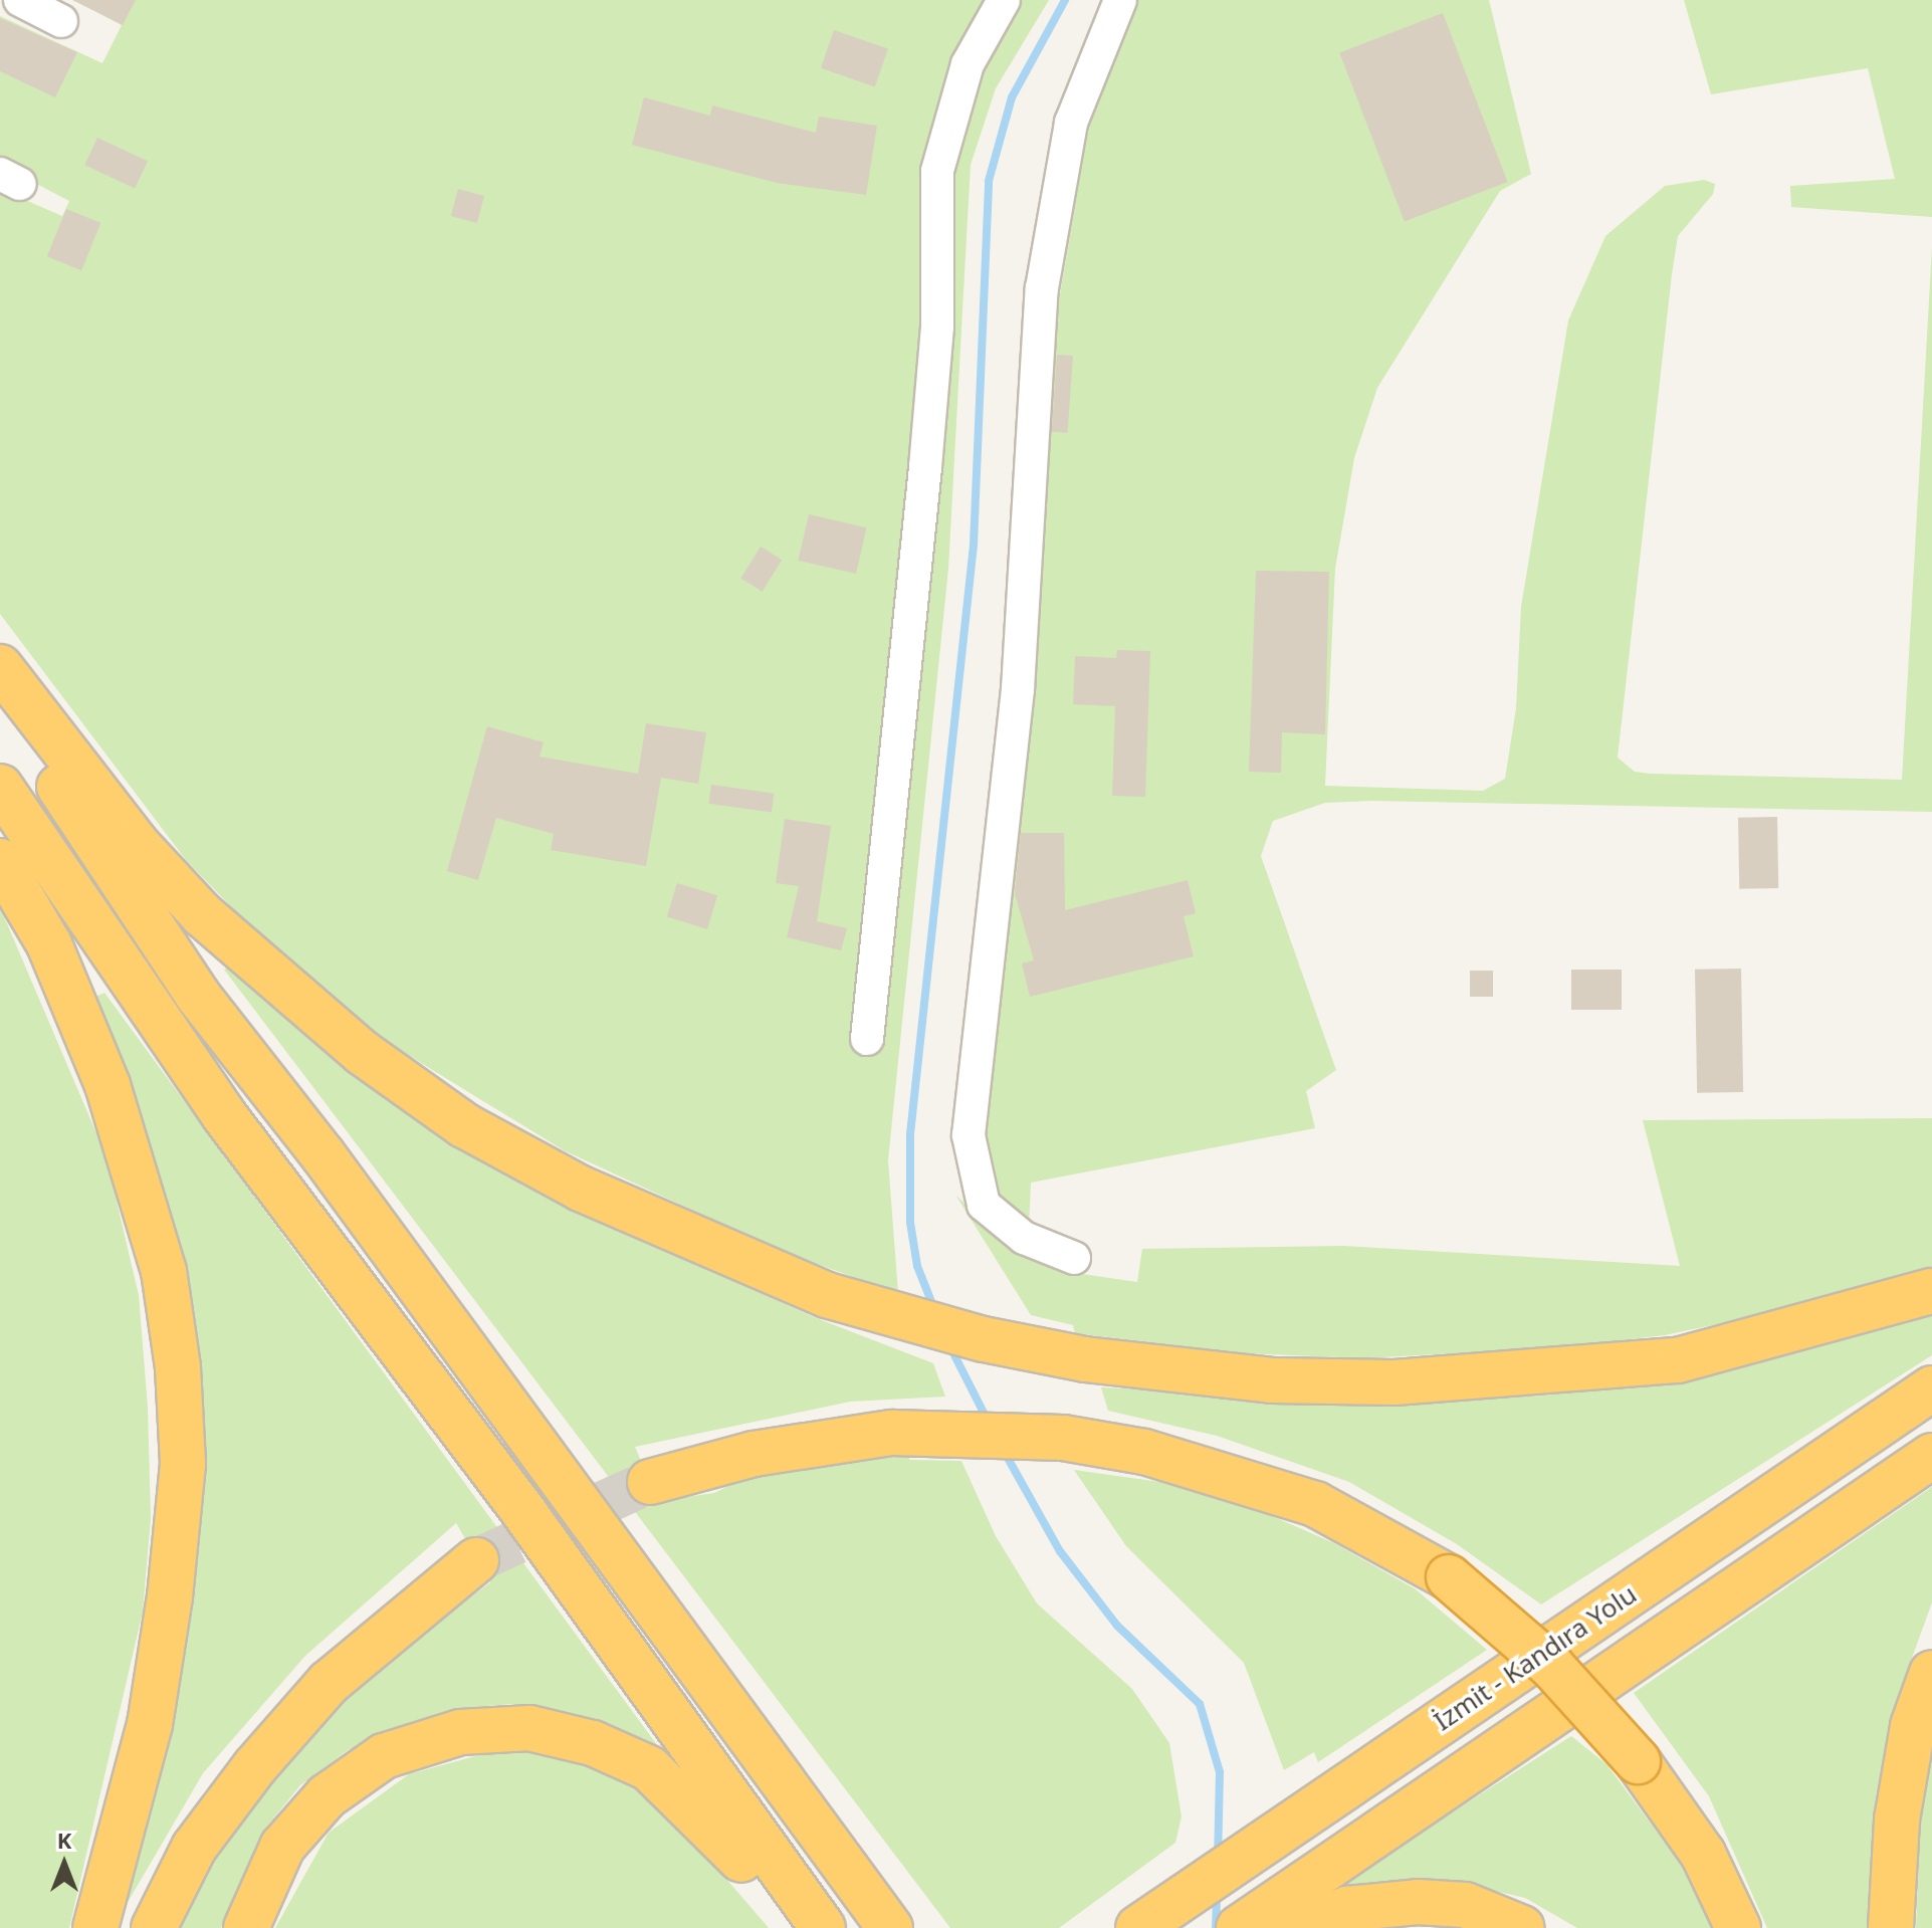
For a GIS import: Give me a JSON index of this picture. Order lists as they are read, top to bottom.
{
  "streets": {
    "highway": ["İzmit - Kandıra Yolu"]
  },
  "north": "top"
}
